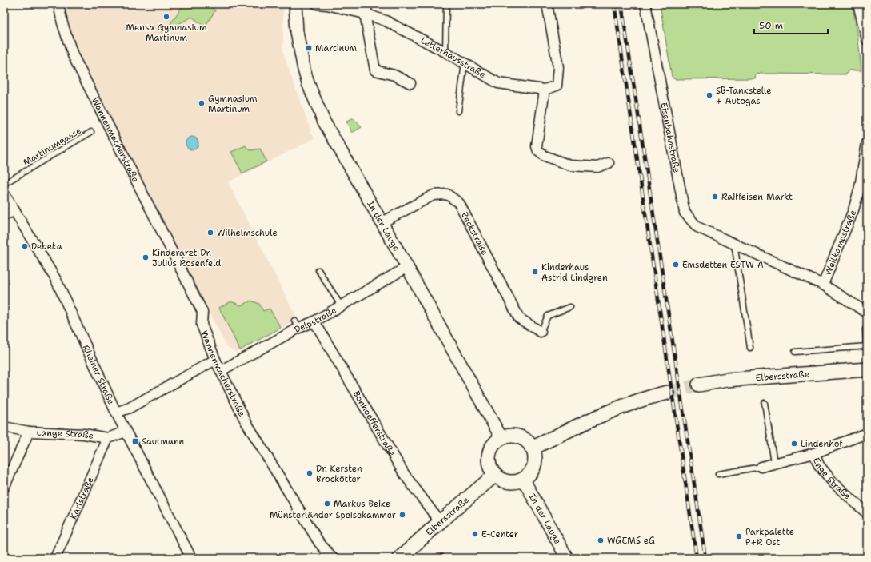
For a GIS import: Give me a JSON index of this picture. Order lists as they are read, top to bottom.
{
  "streets": {
    "main road": ["Elbersstraße"],
    "street": [
      "Letterhausstraße",
      "Eisenbahnstraße",
      "Wannenmacherstraße",
      "In der Lauge",
      "Beckstraße",
      "Weitkampstraße",
      "Delpstraße",
      "Rheiner Straße",
      "Bonhoefferstraße",
      "Lange Straße",
      "Enge Straße",
      "Karlstraße"
    ],
    "lane": ["Martinumgasse"]
  },
  "crossings": [
    ["Eisenbahnstraße", "Weitkampstraße"],
    ["Wannenmacherstraße", "Delpstraße"],
    ["In der Lauge", "Beckstraße"],
    ["In der Lauge", "Delpstraße"],
    ["In der Lauge", "Elbersstraße"],
    ["Delpstraße", "Bonhoefferstraße"],
    ["Rheiner Straße", "Lange Straße"],
    ["Elbersstraße", "Bonhoefferstraße"],
    ["Lange Straße", "Karlstraße"]
  ],
  "places": {
    "other": [
      "Mensa Gymnasium Martinum",
      "SB-Tankstelle + Autogas",
      "Gymnasium Martinum",
      "Raiffeisen-Markt",
      "Wilhelmschule",
      "Debeka",
      "Kinderarzt Dr. Julius Rosenfeld",
      "Emsdetten ESTW-A",
      "Kinderhaus Astrid Lindgren",
      "Lindenhof",
      "Dr. Kersten Brockötter",
      "Markus Beike",
      "Münsterländer Speisekammer",
      "E-Center",
      "Parkpalette P+R Ost",
      "WGEMS eG"
    ],
    "transit": ["Martinum", "Sautmann"]
  },
  "scale_bar": "50 m"
}
